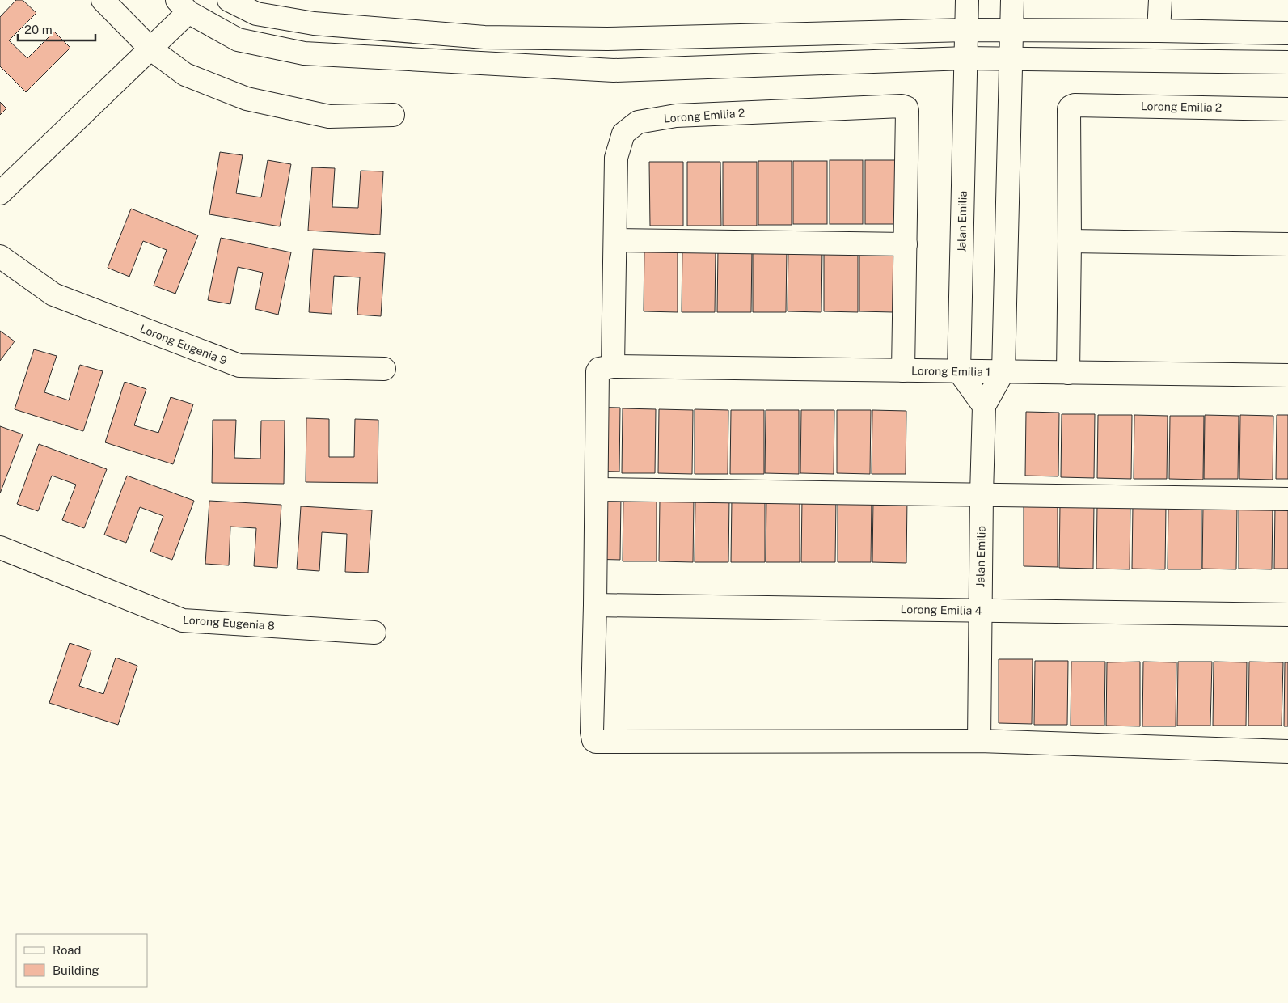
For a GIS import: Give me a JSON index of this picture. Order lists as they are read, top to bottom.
{
  "streets": {
    "street": [
      "Lorong Emilia 2",
      "Jalan Emilia",
      "Lorong Eugenia 9",
      "Lorong Emilia 1",
      "Lorong Emilia 4",
      "Lorong Eugenia 8"
    ]
  },
  "crossings": [
    ["Lorong Emilia 2", "Lorong Emilia 1"],
    ["Jalan Emilia", "Lorong Emilia 1"],
    ["Jalan Emilia", "Lorong Emilia 4"]
  ],
  "legend": ["Road", "Building"],
  "scale_bar": "20 m"
}
